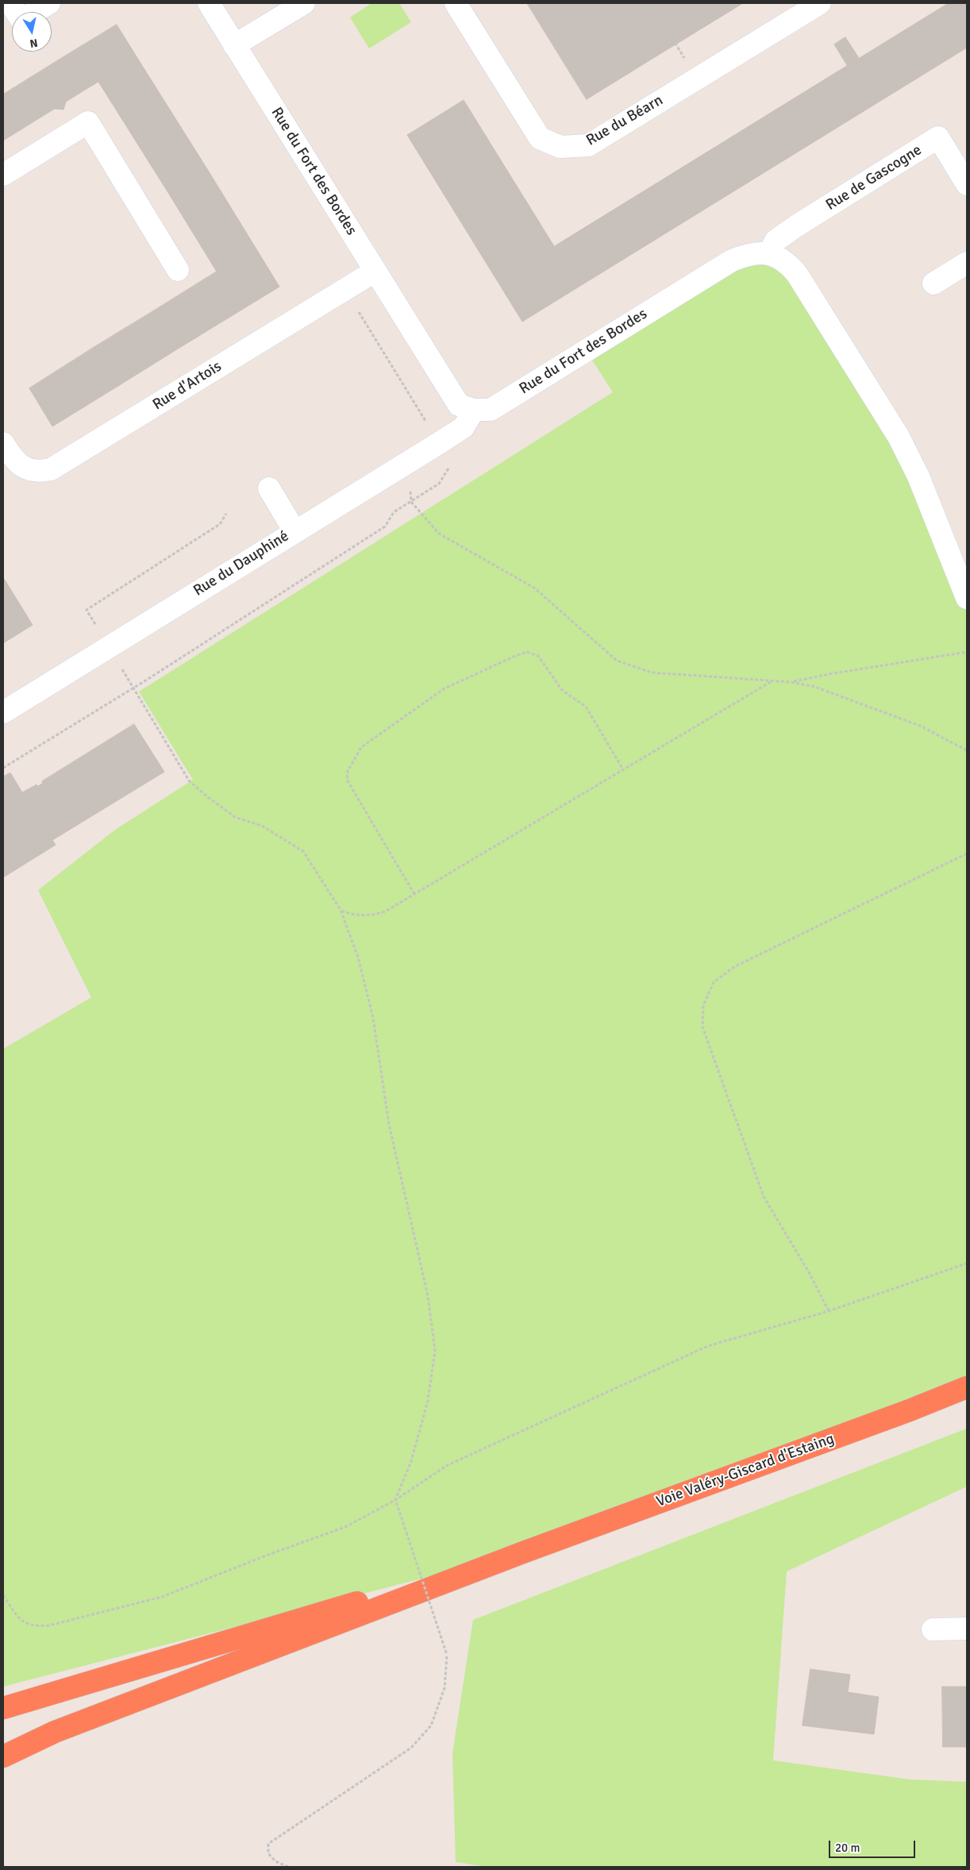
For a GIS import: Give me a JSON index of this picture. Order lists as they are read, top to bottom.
{
  "streets": {
    "highway": ["Voie Valéry-Giscard d'Estaing"],
    "street": [
      "Rue du Béarn",
      "Rue du Fort des Bordes",
      "Rue de Gascogne",
      "Rue d'Artois",
      "Rue du Dauphiné"
    ]
  },
  "crossings": [
    ["Rue du Fort des Bordes", "Rue de Gascogne"],
    ["Rue du Fort des Bordes", "Rue d'Artois"],
    ["Rue du Fort des Bordes", "Rue du Dauphiné"]
  ],
  "scale_bar": "20 m",
  "north": "bottom"
}
